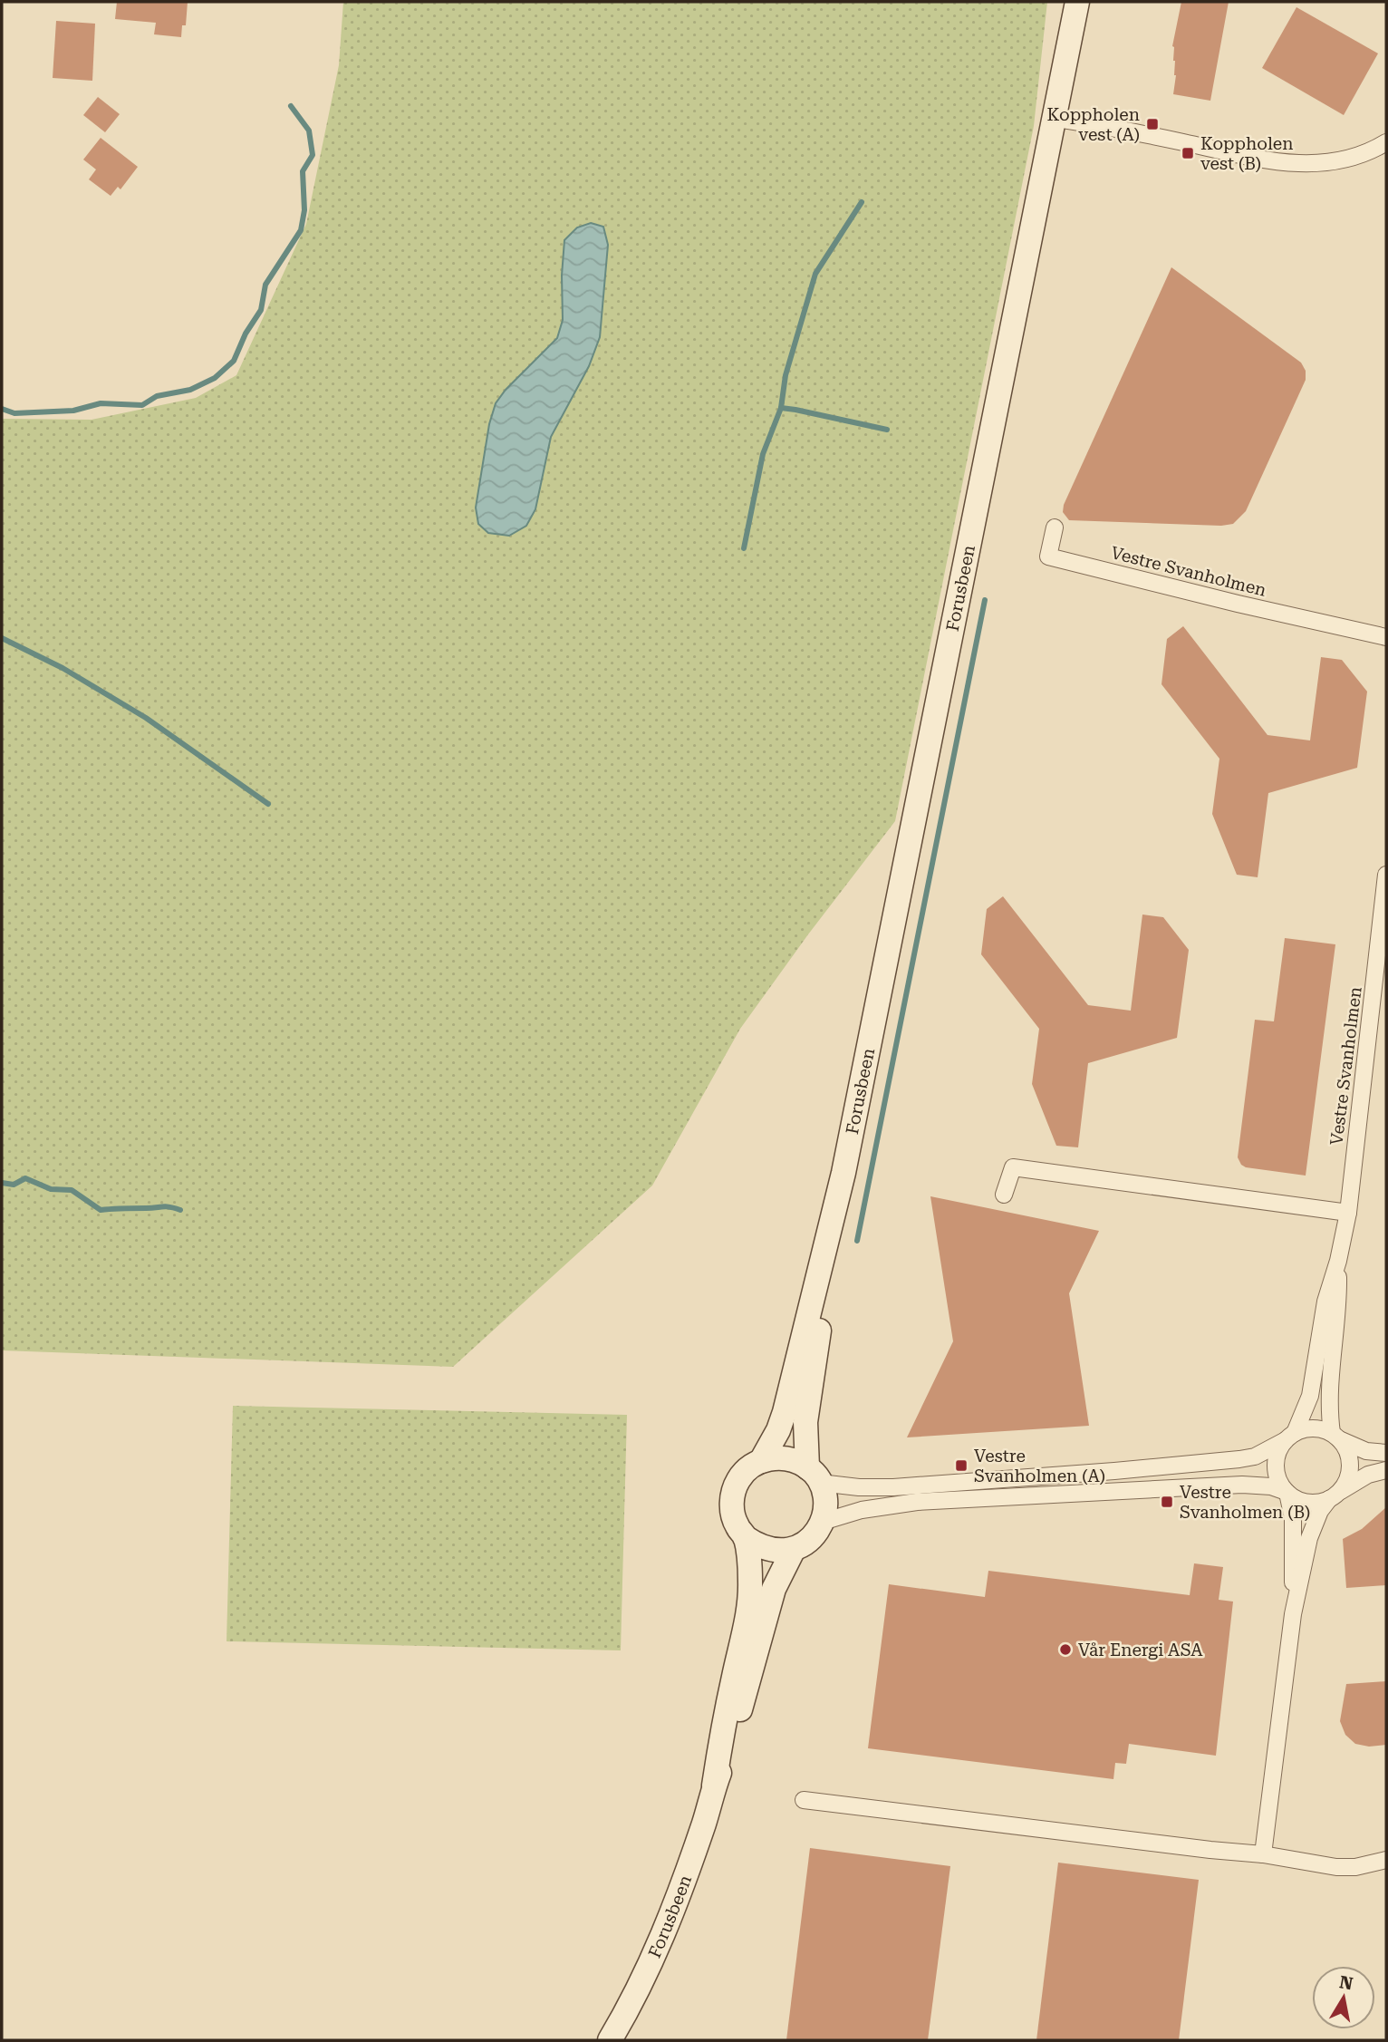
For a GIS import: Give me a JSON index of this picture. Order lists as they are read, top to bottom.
{
  "streets": {
    "main road": ["Forusbeen"],
    "street": ["Vestre Svanholmen"]
  },
  "places": {
    "transit": [
      "Koppholen vest (A)",
      "Koppholen vest (B)",
      "Vestre Svanholmen (A)",
      "Vestre Svanholmen (B)"
    ],
    "other": ["Vår Energi ASA"]
  },
  "north": "top"
}
